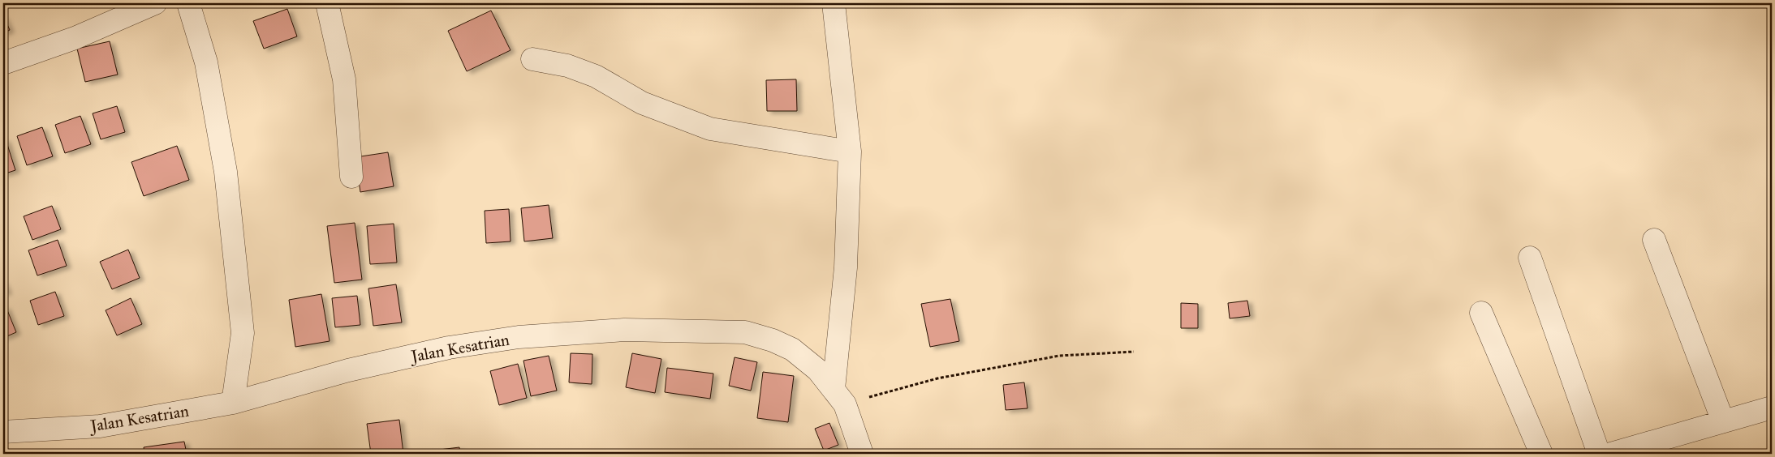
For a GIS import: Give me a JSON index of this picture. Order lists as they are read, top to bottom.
{
  "streets": {
    "street": ["Jalan Kesatrian"]
  }
}
